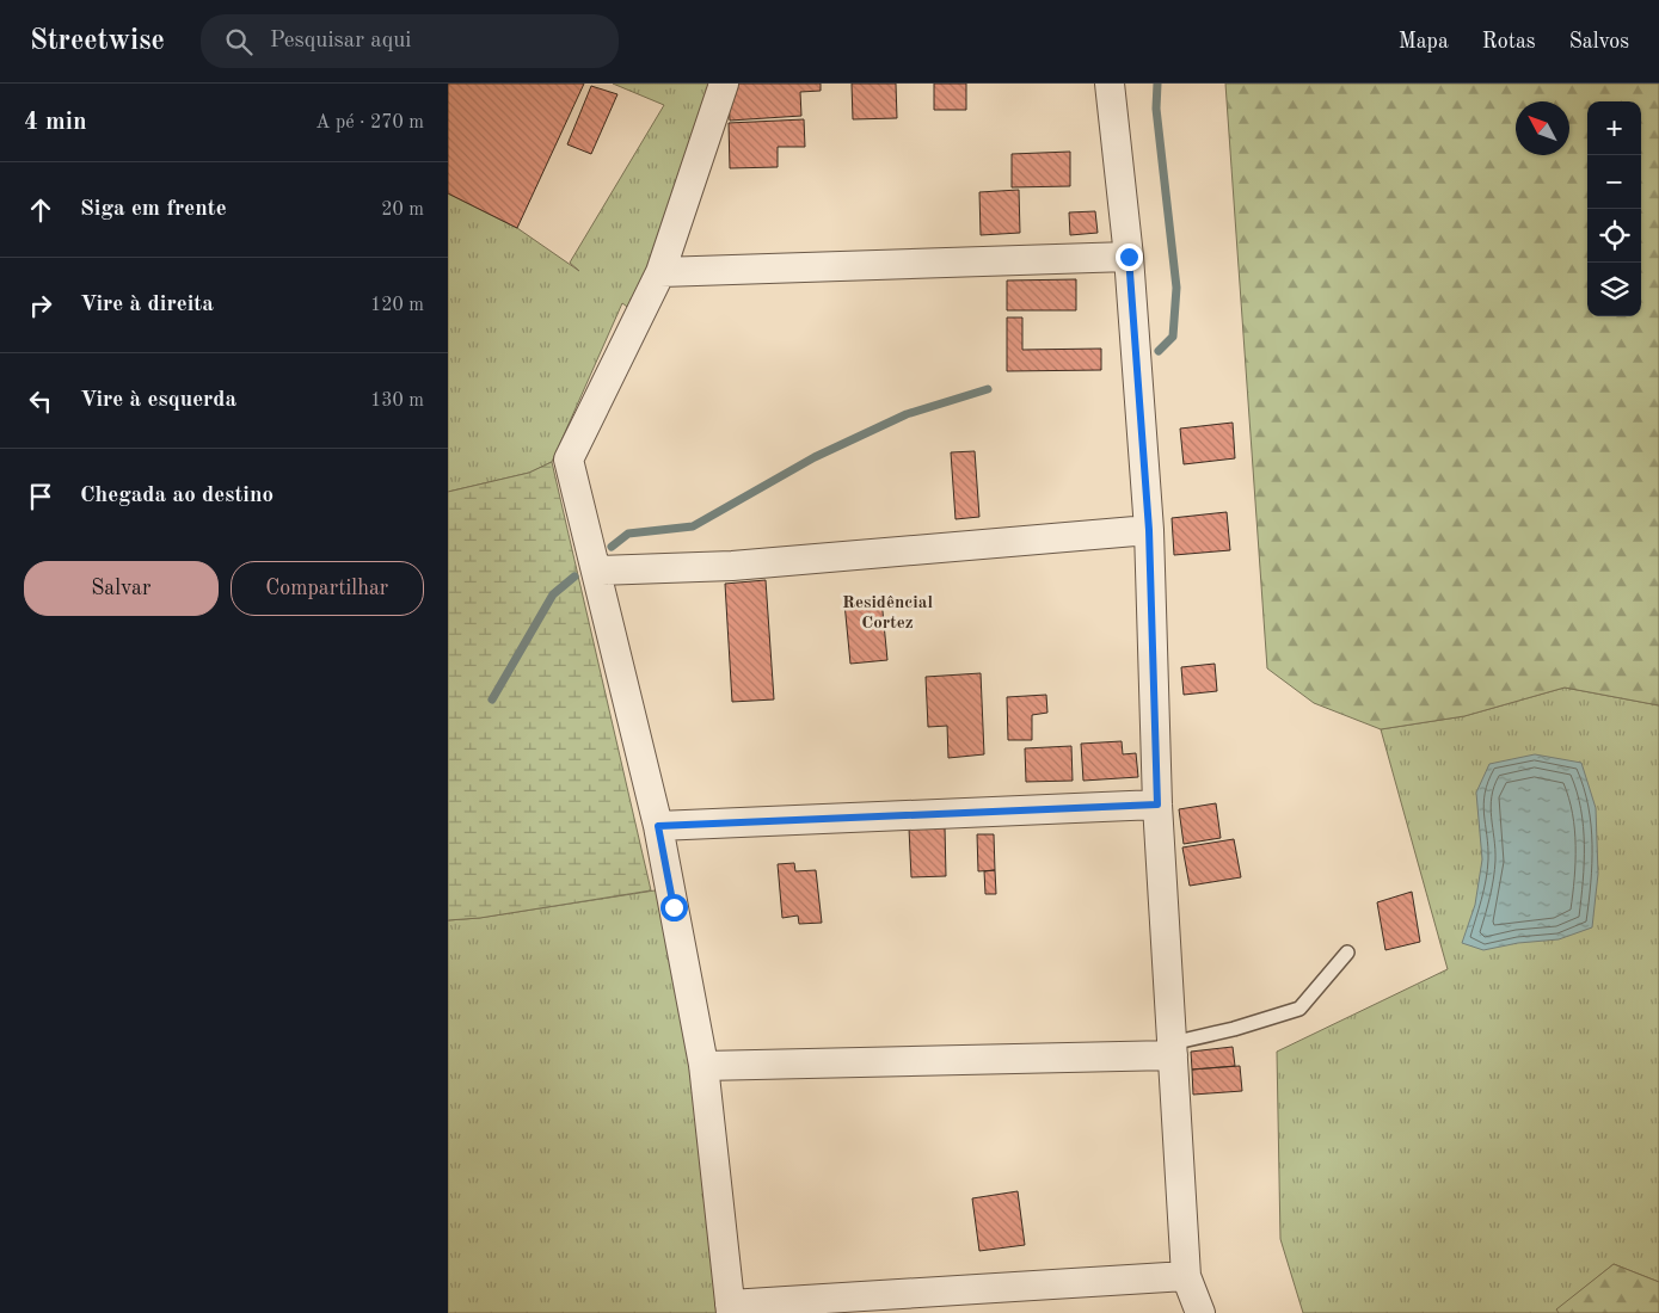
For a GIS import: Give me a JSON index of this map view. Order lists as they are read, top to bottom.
{
  "districts": ["Residêncial Cortez"],
  "north": "top left",
  "page": {
    "header": "Streetwise",
    "search": "Pesquisar aqui",
    "nav": ["Mapa", "Rotas", "Salvos"],
    "heading": ["4 min", "A pé · 270 m"],
    "map_buttons": ["+", "−"],
    "list": [
      ["Siga em frente", "20 m"],
      ["Vire à direita", "120 m"],
      ["Vire à esquerda", "130 m"],
      "Chegada ao destino"
    ],
    "buttons": ["Salvar", "Compartilhar"]
  }
}
